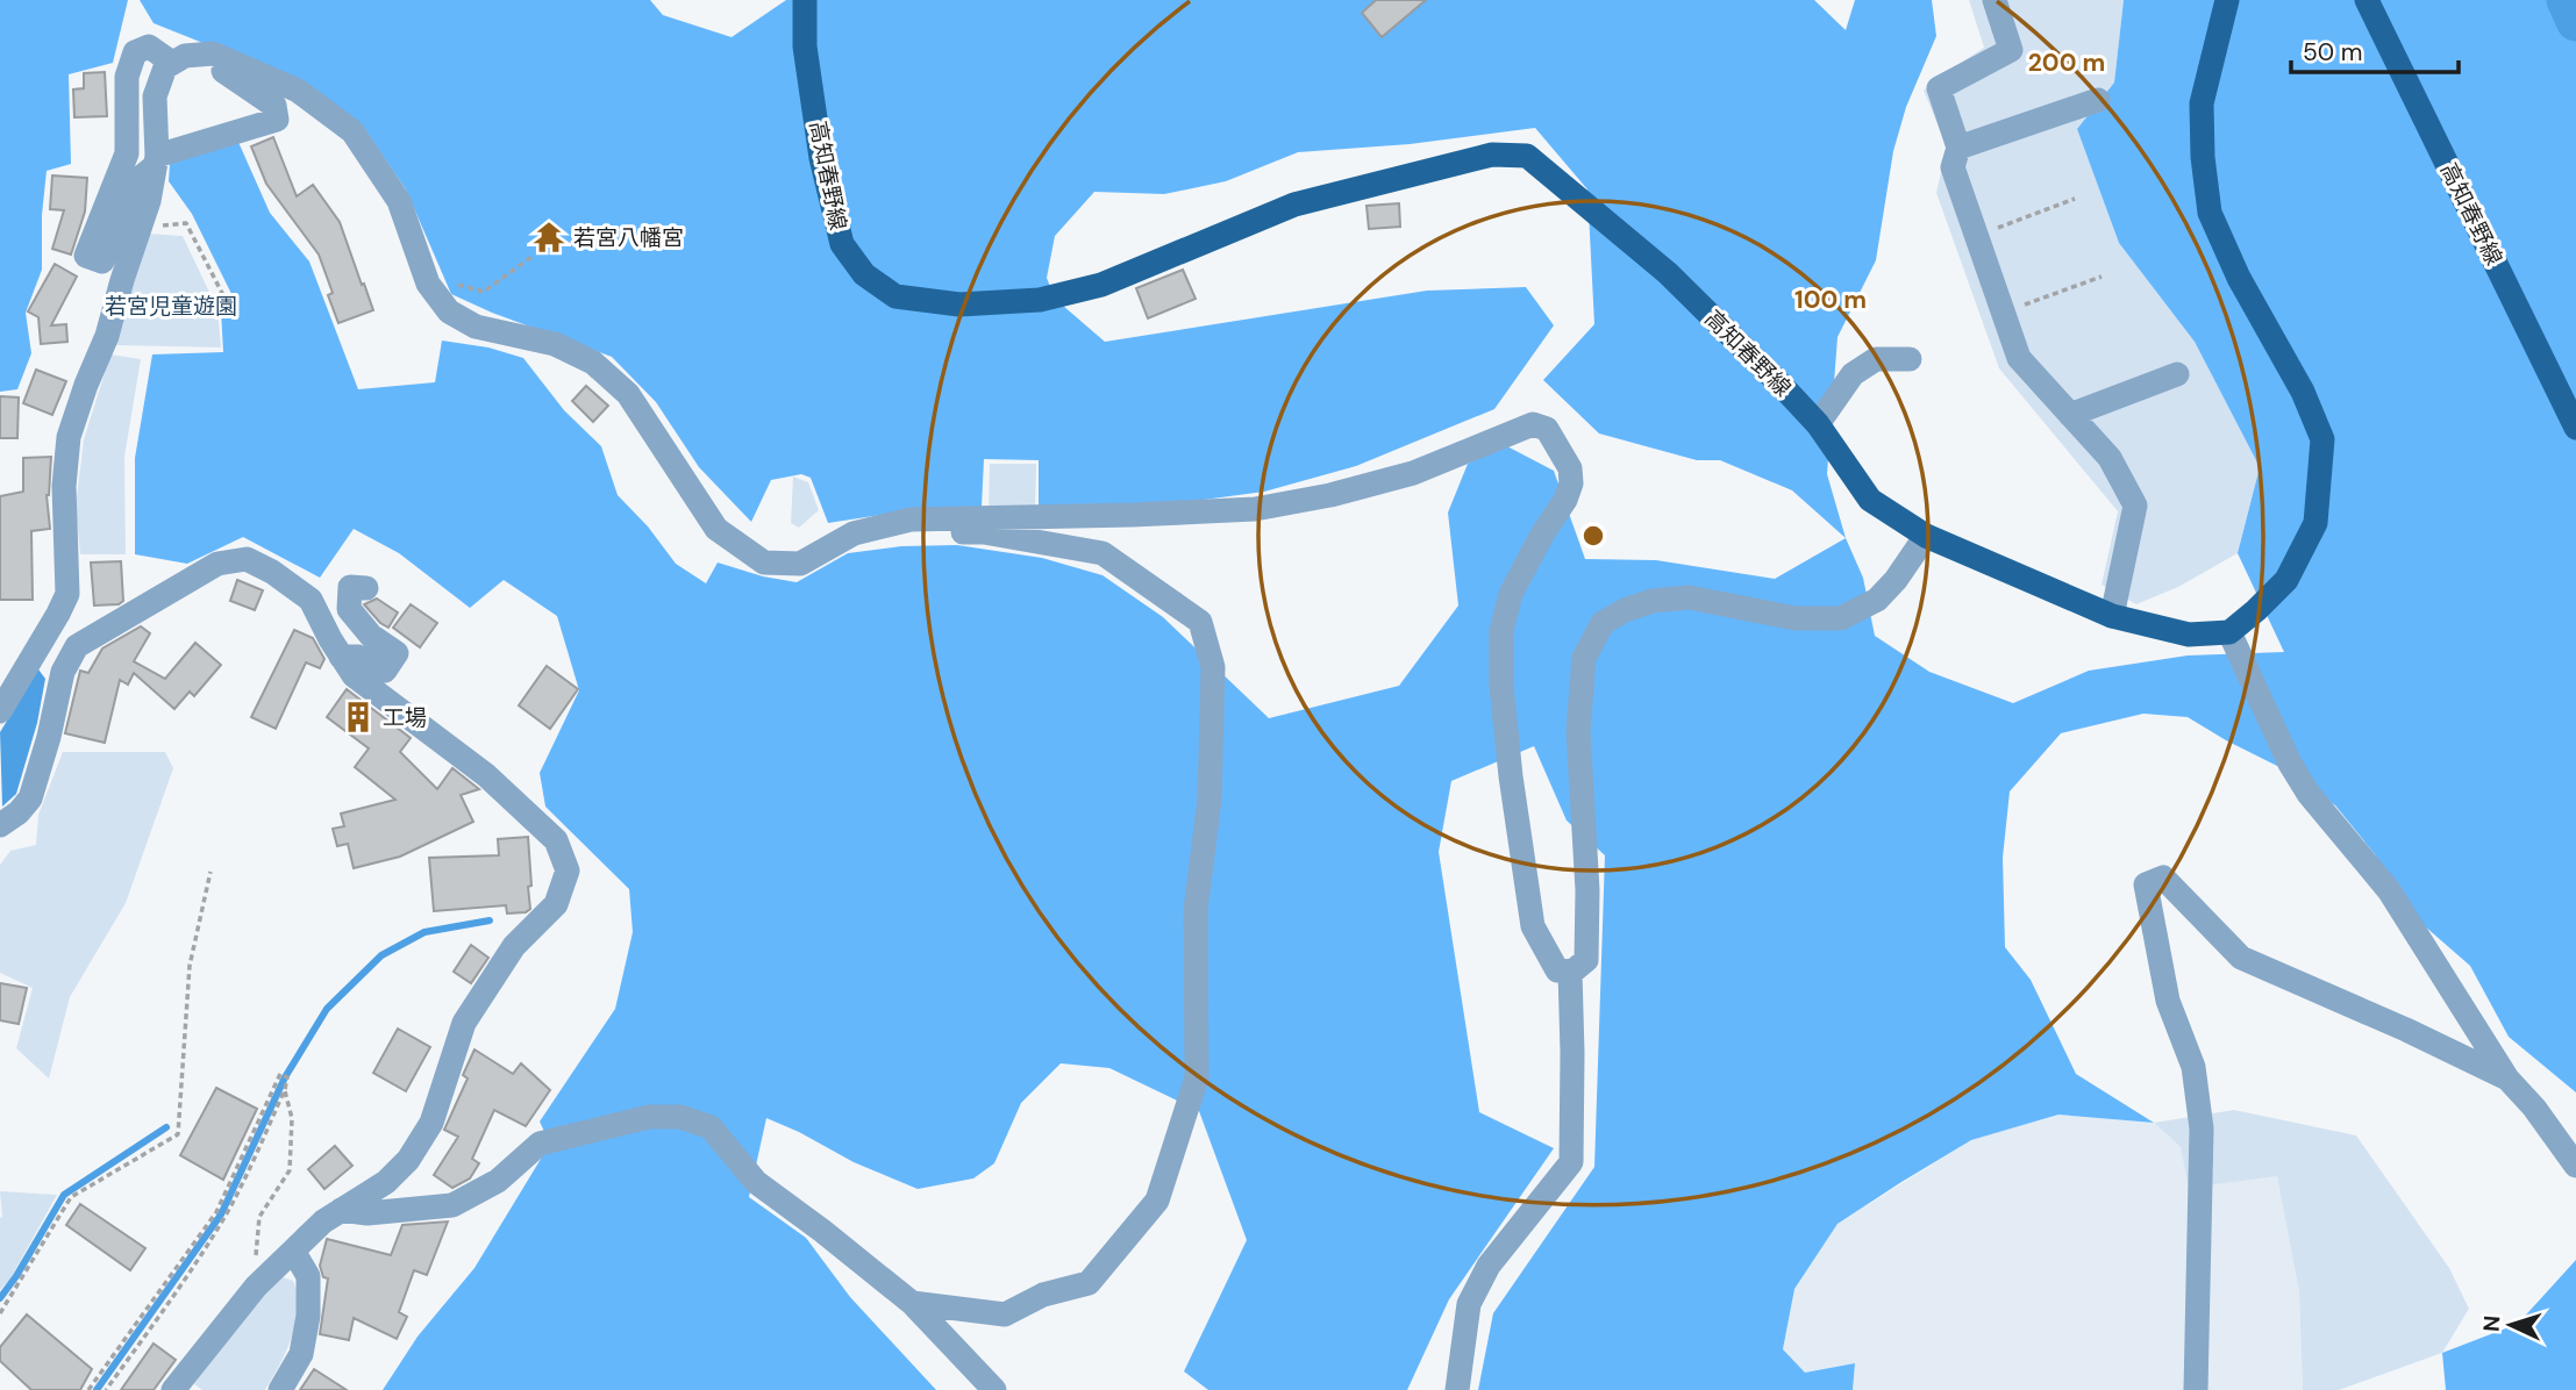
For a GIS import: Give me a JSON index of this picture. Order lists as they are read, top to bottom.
{
  "streets": {
    "main road": ["高知春野線"]
  },
  "parks": ["若宮児童遊園"],
  "places": {
    "temple": ["若宮八幡宮"],
    "building": ["工場"]
  },
  "scale_bar": "50 m",
  "north": "left",
  "rings": ["200 m", "100 m"]
}
